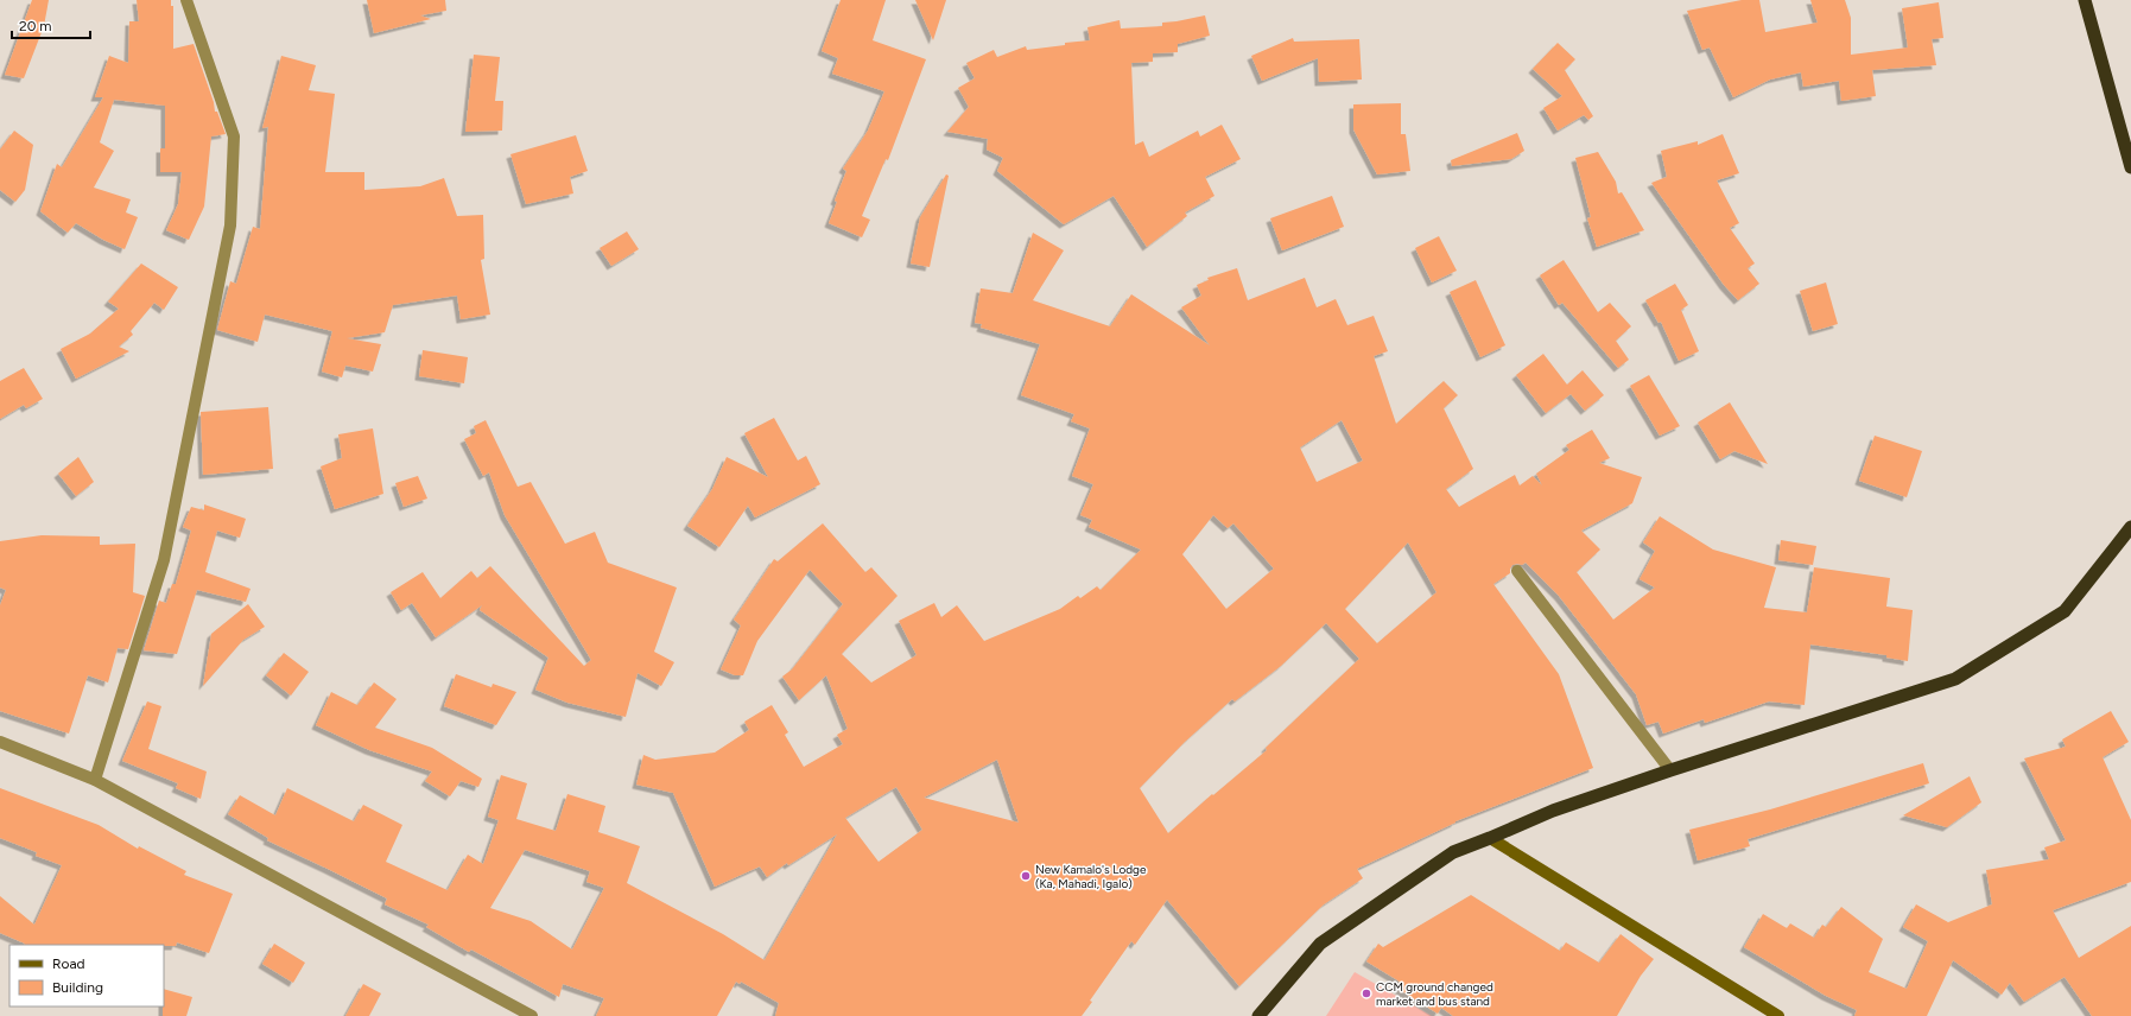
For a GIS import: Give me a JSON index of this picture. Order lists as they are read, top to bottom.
{
  "places": ["New Kamalo's Lodge (Ka, Mahadi, Igalo)", "CCM ground changed market and bus stand"],
  "legend": ["Road", "Building"],
  "scale_bar": "20 m"
}
